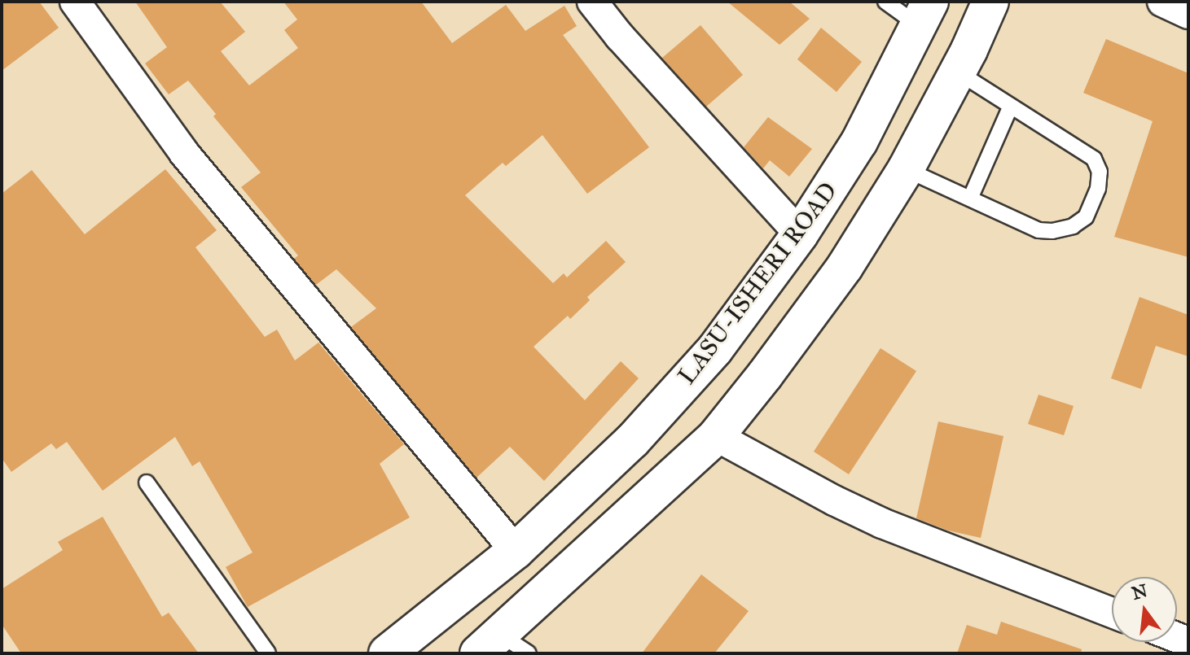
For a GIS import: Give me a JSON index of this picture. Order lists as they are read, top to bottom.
{
  "streets": {
    "main road": ["LASU-ISHERI ROAD"]
  },
  "north": "top"
}
